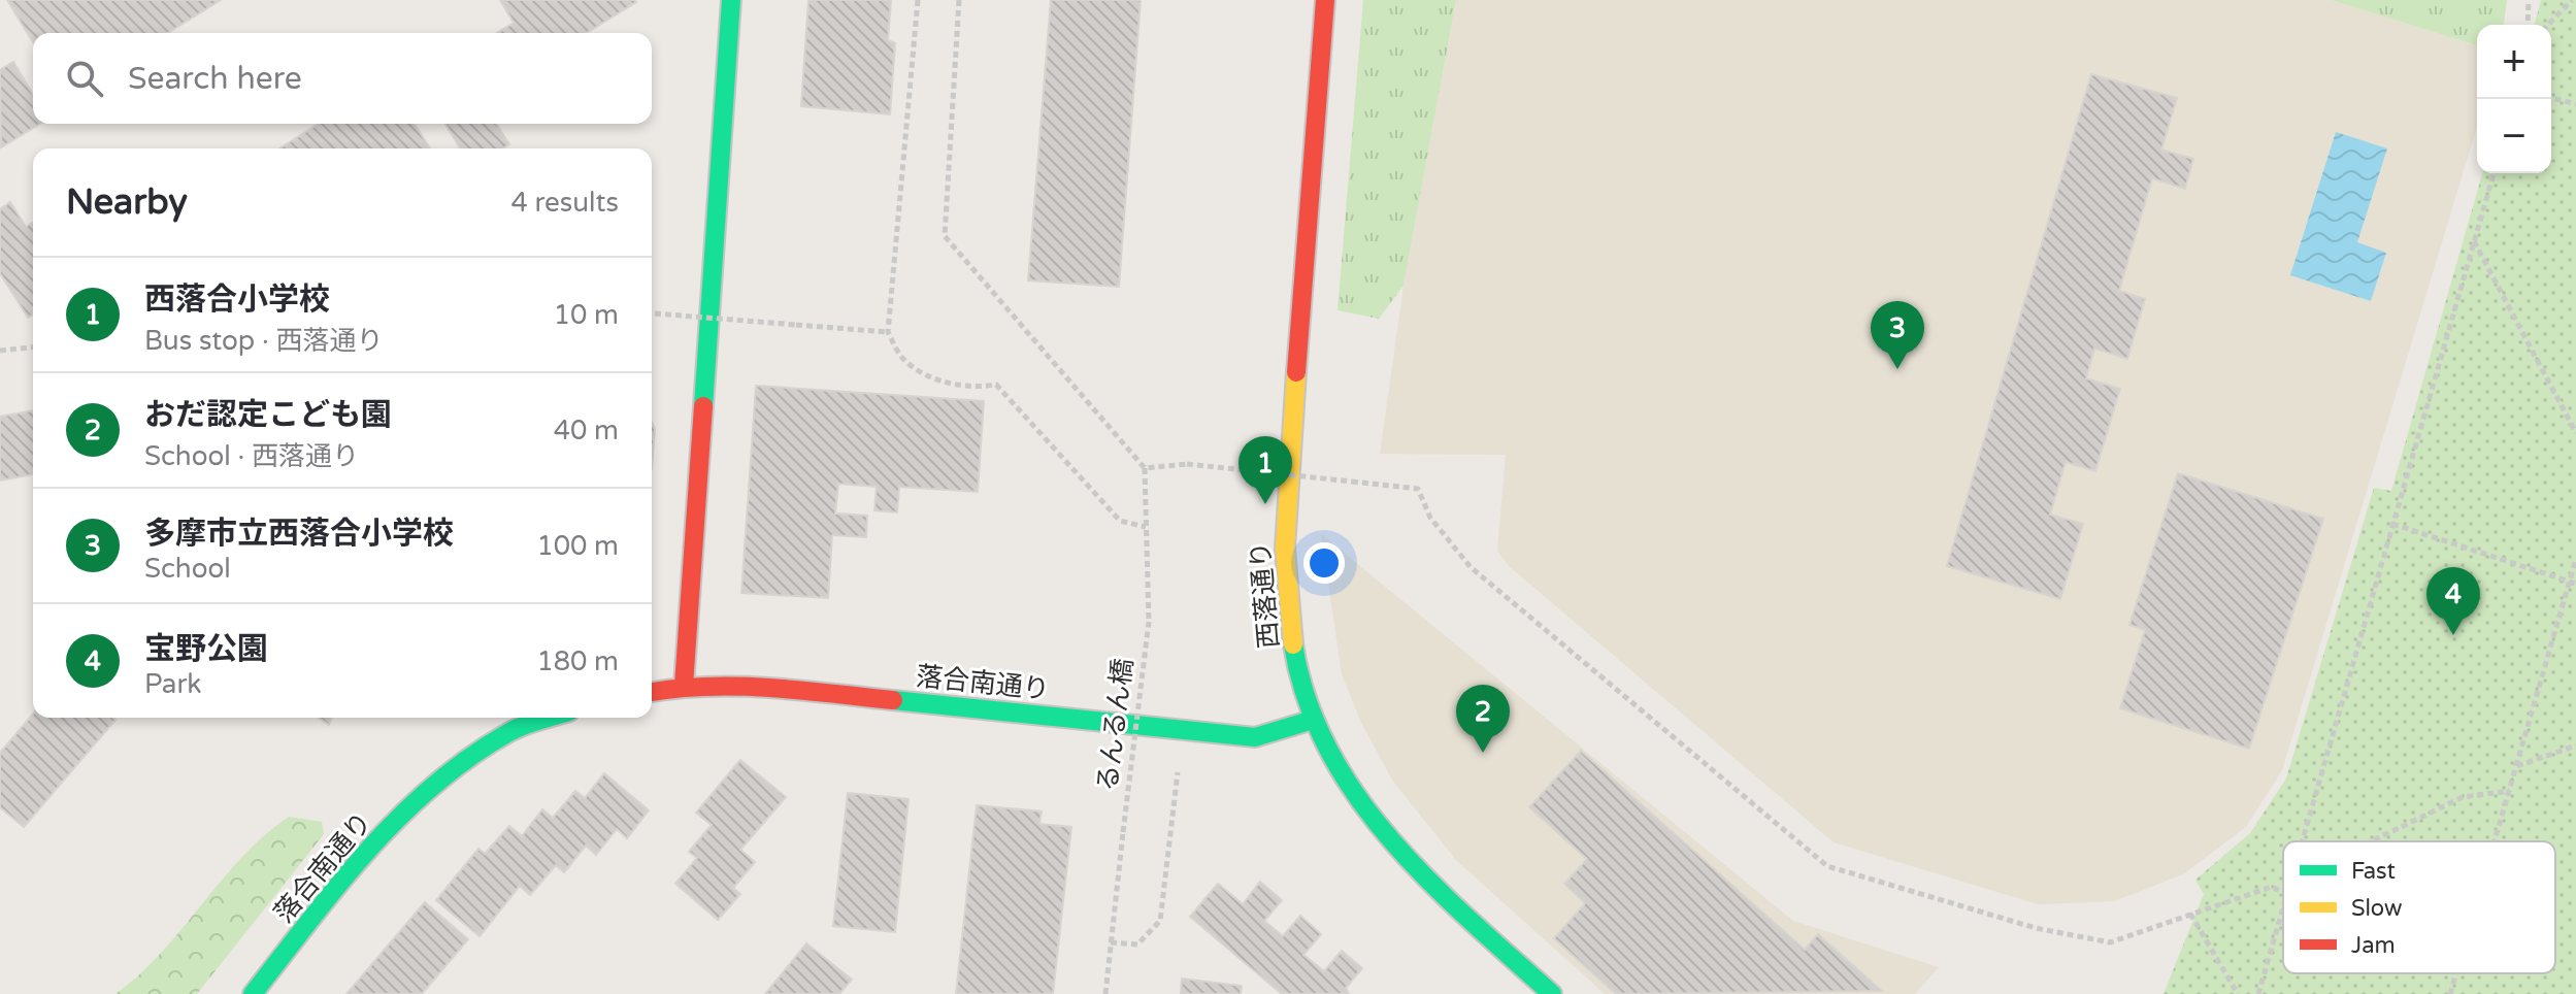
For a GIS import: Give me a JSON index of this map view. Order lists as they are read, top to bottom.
{
  "streets": {
    "street": ["西落通り", "落合南通り"],
    "path": ["るんるん橋"]
  },
  "crossings": [
    ["西落通り", "落合南通り"]
  ],
  "legend": ["Fast", "Slow", "Jam"],
  "page": {
    "map_buttons": ["+", "−"],
    "search": "Search here",
    "heading": ["Nearby", "4 results"],
    "list": [
      {
        "mark": "1",
        "name": "西落合小学校",
        "note": "Bus stop · 西落通り",
        "value": "10 m"
      },
      {
        "mark": "2",
        "name": "おだ認定こども園",
        "note": "School · 西落通り",
        "value": "40 m"
      },
      {
        "mark": "3",
        "name": "多摩市立西落合小学校",
        "note": "School",
        "value": "100 m"
      },
      {
        "mark": "4",
        "name": "宝野公園",
        "note": "Park",
        "value": "180 m"
      }
    ],
    "pins": [
      "3",
      "1",
      "4",
      "2"
    ]
  }
}
